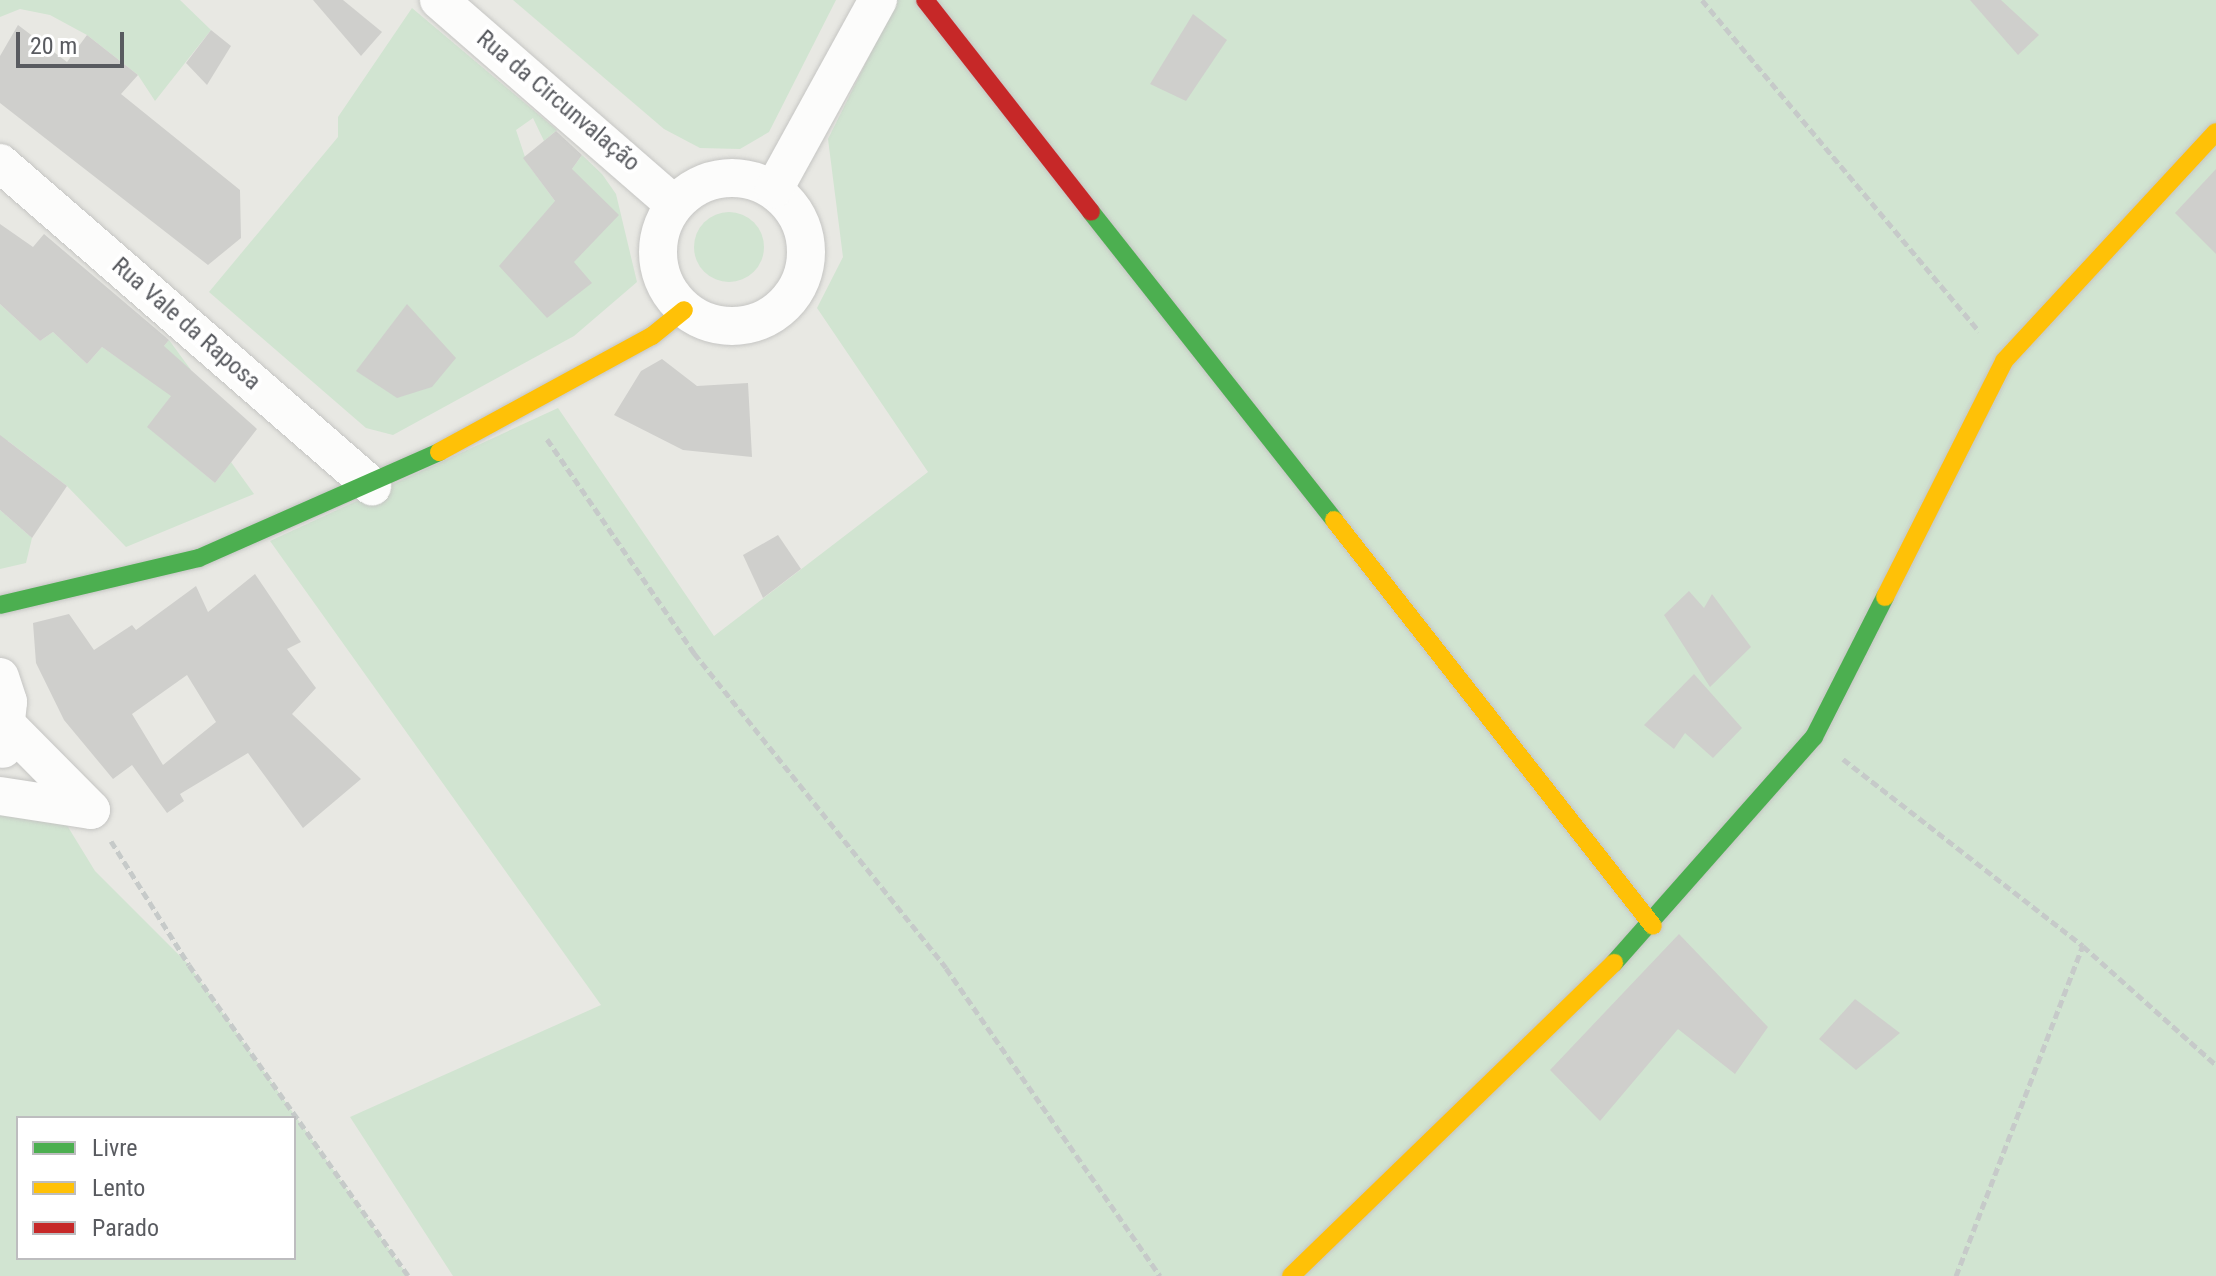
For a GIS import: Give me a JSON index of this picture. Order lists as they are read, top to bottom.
{
  "streets": {
    "street": ["Rua da Circunvalação", "Rua Vale da Raposa"]
  },
  "legend": ["Livre", "Lento", "Parado"],
  "scale_bar": "20 m"
}
